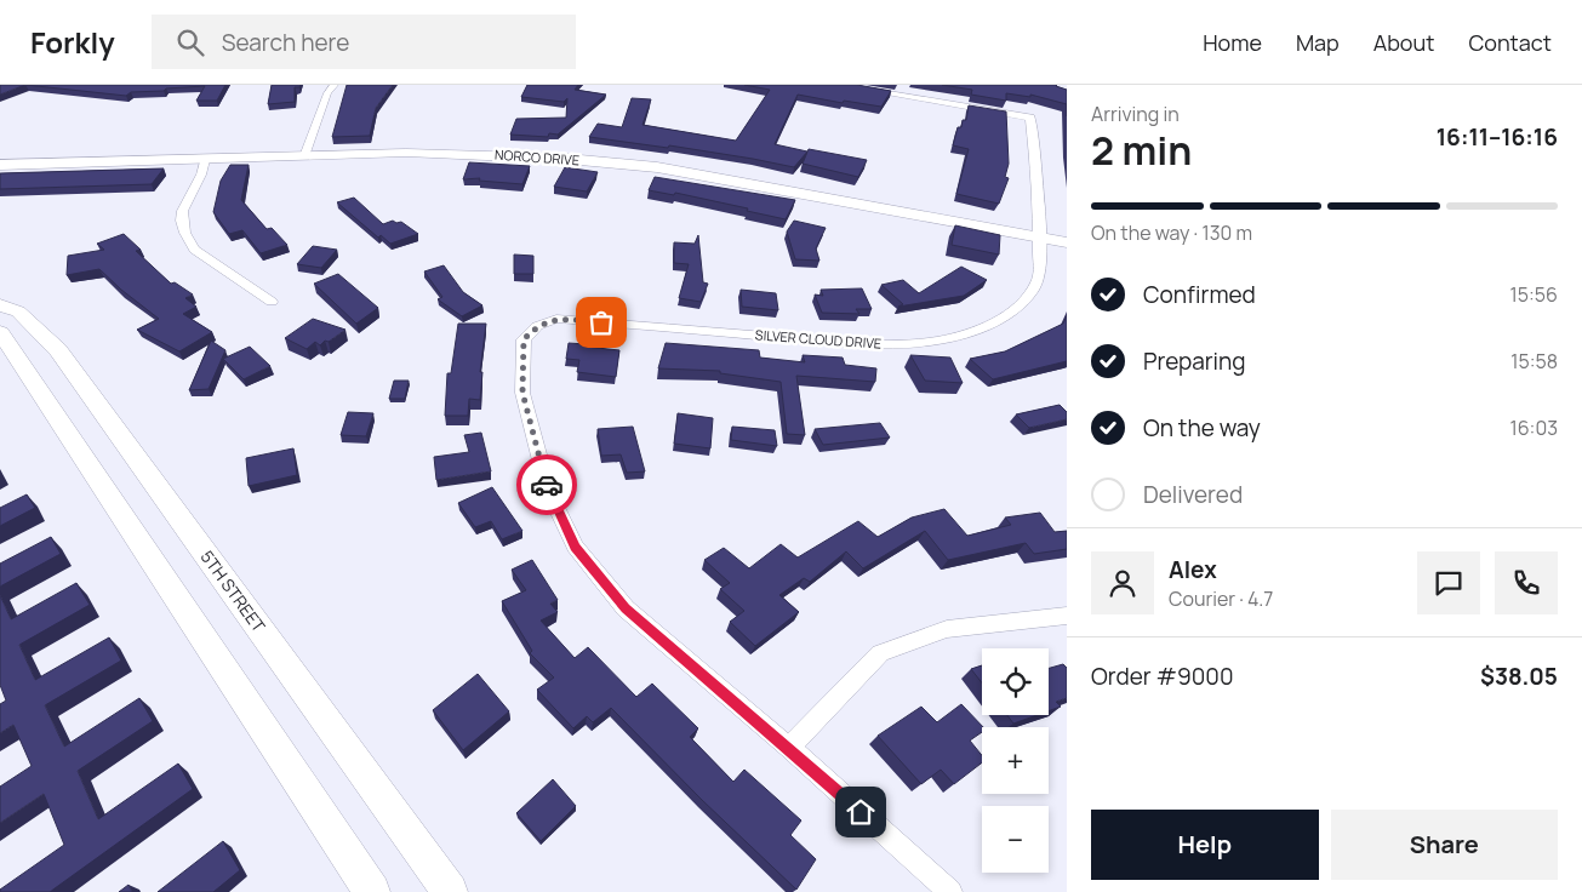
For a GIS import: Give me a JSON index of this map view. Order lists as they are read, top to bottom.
{
  "streets": {
    "street": ["NORCO DRIVE", "SILVER CLOUD DRIVE", "5TH STREET"]
  },
  "crossings": [
    ["NORCO DRIVE", "SILVER CLOUD DRIVE"]
  ],
  "page": {
    "header": "Forkly",
    "search": "Search here",
    "nav": [
      "Home",
      "Map",
      "About",
      "Contact"
    ],
    "heading": ["2 min", "Arriving in", "16:11–16:16"],
    "panel": [
      "Alex",
      "Courier · 4.7",
      "Order #9000",
      "$38.05"
    ],
    "bar": "On the way · 130 m",
    "list": [
      ["Confirmed", "15:56"],
      ["Preparing", "15:58"],
      ["On the way", "16:03"],
      "Delivered"
    ],
    "map_buttons": ["+", "−"],
    "buttons": ["Help", "Share"]
  }
}
